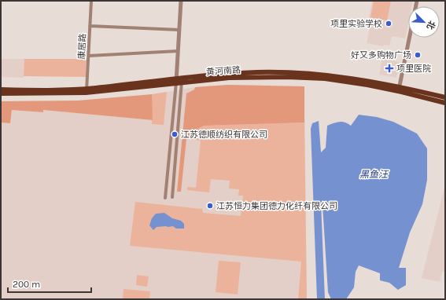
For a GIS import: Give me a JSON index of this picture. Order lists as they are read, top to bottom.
{
  "streets": {
    "main road": ["黄河南路"],
    "street": ["康居路"]
  },
  "crossings": [
    ["康居路", "黄河南路"]
  ],
  "water": ["黑鱼汪"],
  "places": {
    "other": [
      "项里实验学校",
      "好又多购物广场",
      "江苏德顺纺织有限公司",
      "江苏恒力集团德力化纤有限公司"
    ],
    "health": ["项里医院"]
  },
  "scale_bar": "200 m",
  "north": "bottom right"
}
